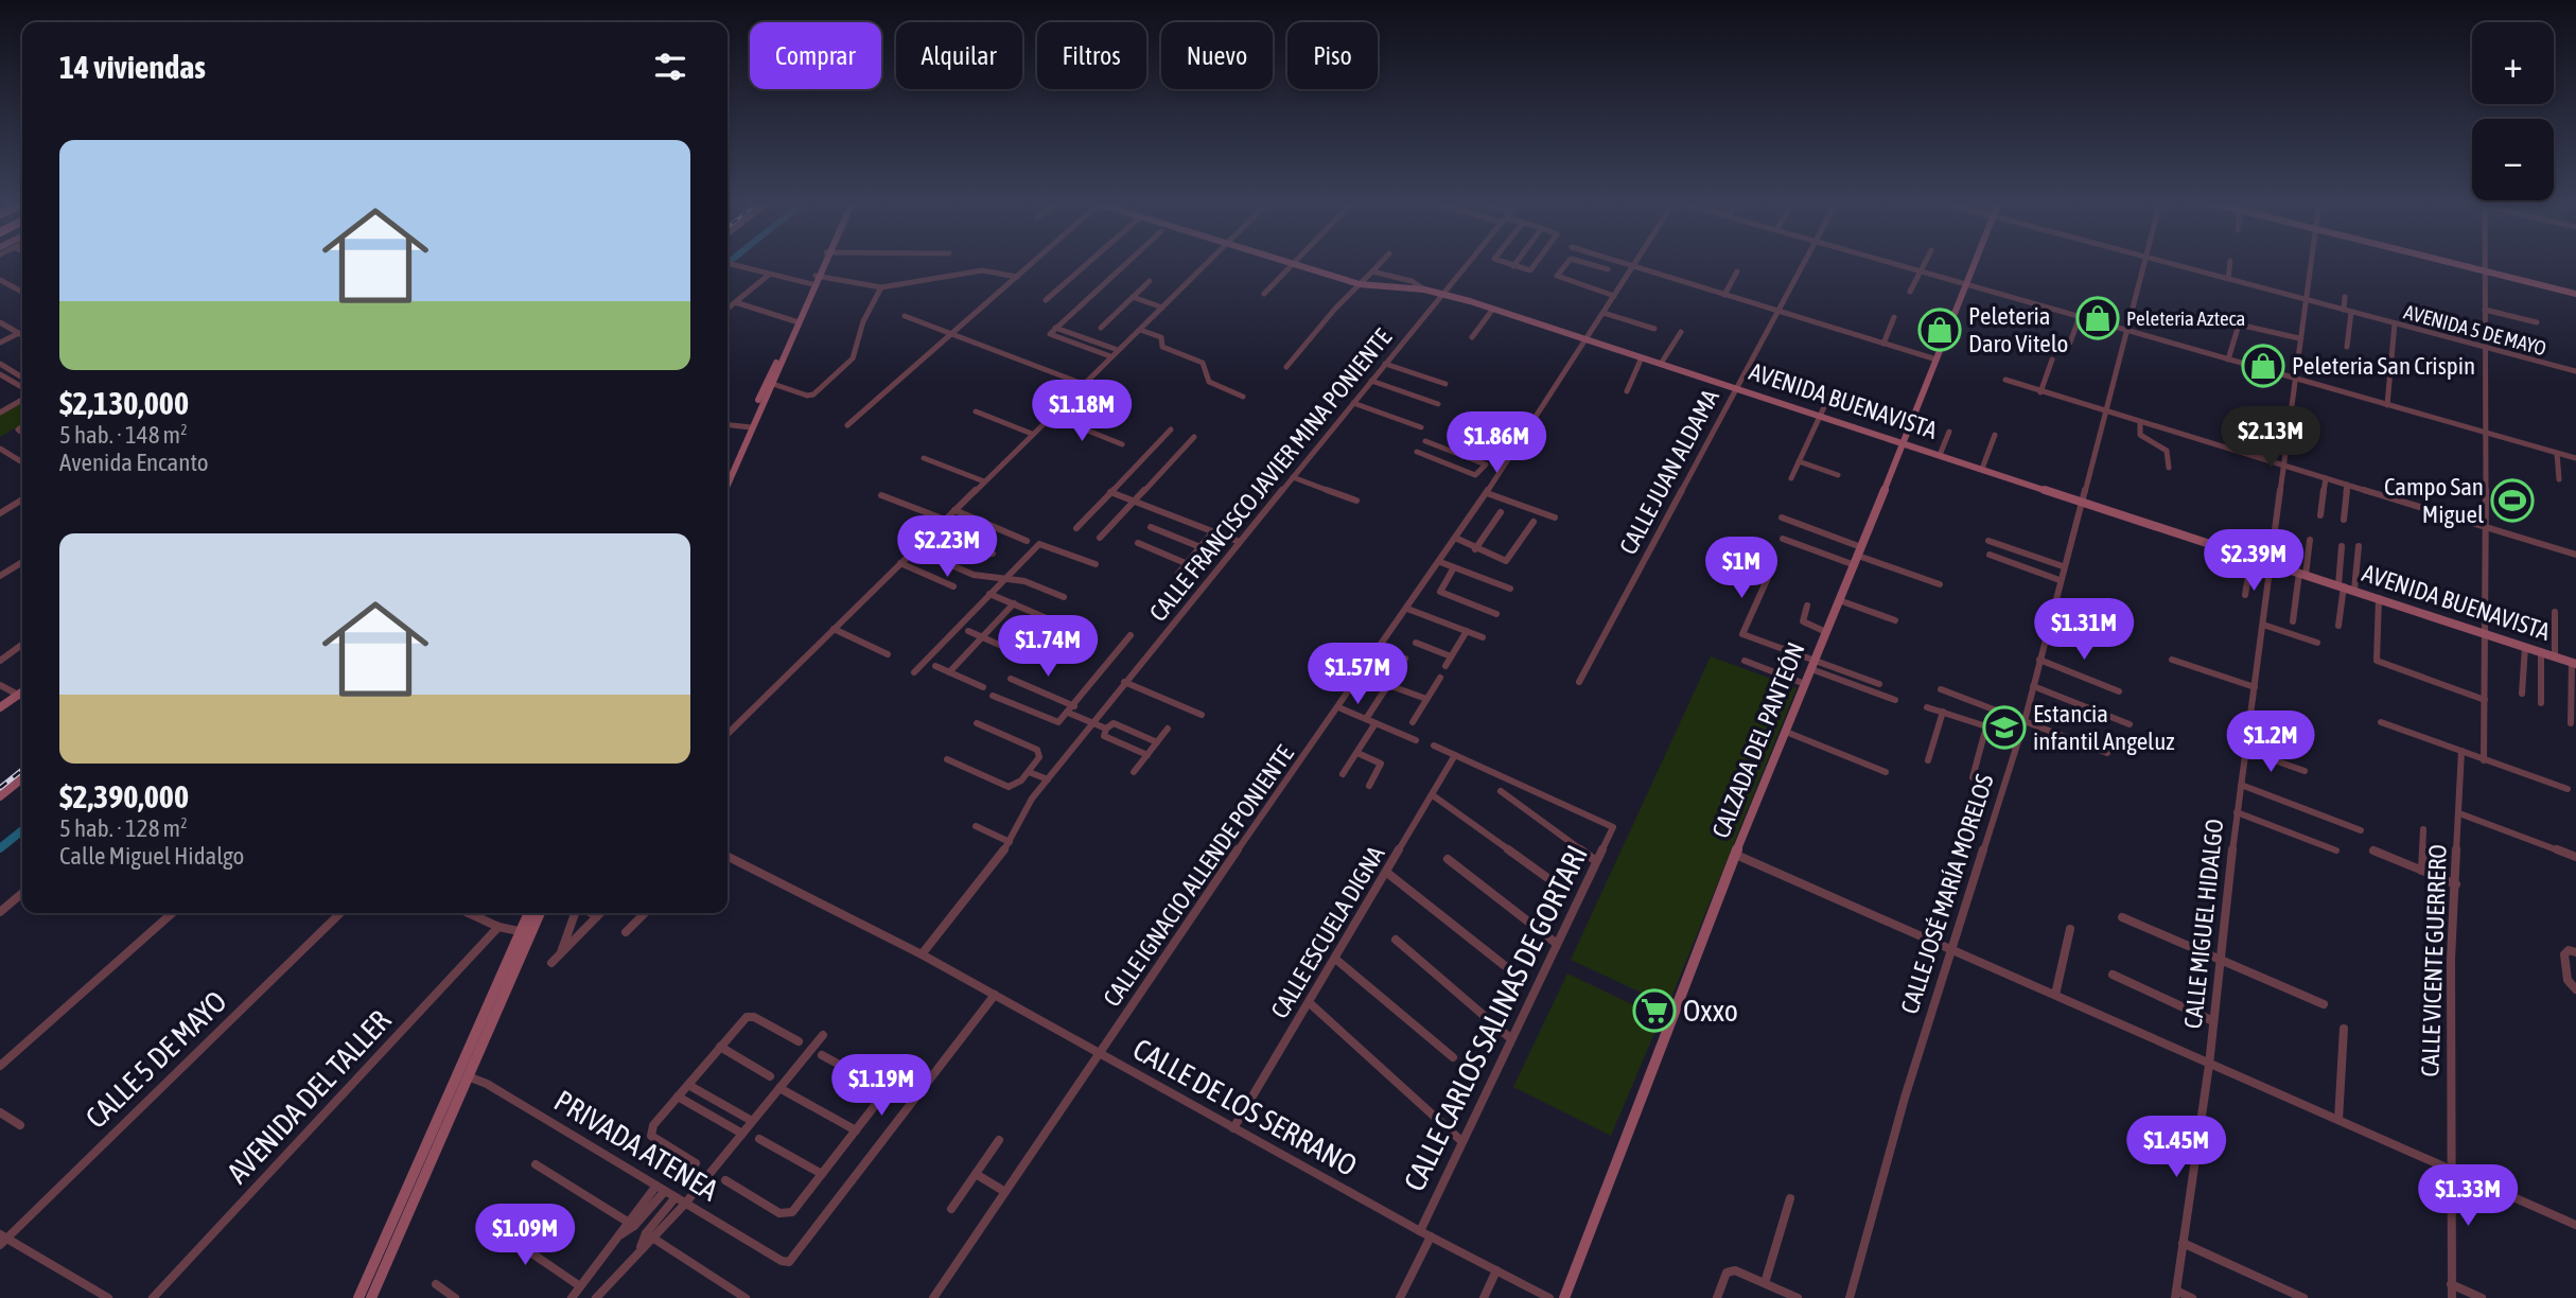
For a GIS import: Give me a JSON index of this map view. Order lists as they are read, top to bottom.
{
  "streets": {
    "main road": ["AVENIDA BUENAVISTA", "CALZADA DEL PANTEÓN"],
    "street": [
      "AVENIDA 5 DE MAYO",
      "CALLE JUAN ALDAMA",
      "CALLE FRANCISCO JAVIER MINA PONIENTE",
      "CALLE IGNACIO ALLENDE PONIENTE",
      "CALLE JOSÉ MARÍA MORELOS",
      "CALLE MIGUEL HIDALGO",
      "CALLE ESCUELA DIGNA",
      "CALLE VICENTE GUERRERO",
      "CALLE CARLOS SALINAS DE GORTARI",
      "CALLE 5 DE MAYO",
      "AVENIDA DEL TALLER",
      "CALLE DE LOS SERRANO",
      "PRIVADA ATENEA"
    ]
  },
  "crossings": [
    ["AVENIDA 5 DE MAYO", "CALLE MIGUEL HIDALGO"],
    ["AVENIDA BUENAVISTA", "CALLE JUAN ALDAMA"],
    ["AVENIDA BUENAVISTA", "CALLE FRANCISCO JAVIER MINA PONIENTE"],
    ["AVENIDA BUENAVISTA", "CALZADA DEL PANTEÓN"],
    ["AVENIDA BUENAVISTA", "CALLE IGNACIO ALLENDE PONIENTE"],
    ["AVENIDA BUENAVISTA", "CALLE JOSÉ MARÍA MORELOS"],
    ["AVENIDA BUENAVISTA", "CALLE MIGUEL HIDALGO"],
    ["CALLE FRANCISCO JAVIER MINA PONIENTE", "CALLE DE LOS SERRANO"],
    ["CALLE IGNACIO ALLENDE PONIENTE", "CALLE DE LOS SERRANO"],
    ["CALLE ESCUELA DIGNA", "CALLE CARLOS SALINAS DE GORTARI"],
    ["CALLE ESCUELA DIGNA", "CALLE DE LOS SERRANO"],
    ["CALLE CARLOS SALINAS DE GORTARI", "CALLE DE LOS SERRANO"],
    ["CALLE DE LOS SERRANO", "PRIVADA ATENEA"]
  ],
  "places": {
    "shop": ["Peleteria Azteca", "Peleteria Daro Vitelo", "Peleteria San Crispin"],
    "sports": ["Campo San Miguel"],
    "school or university": ["Estancia infantil Angeluz"],
    "supermarket": ["Oxxo"]
  },
  "page": {
    "map_buttons": ["+", "−"],
    "chip": [
      "Comprar",
      "Alquilar",
      "Filtros",
      "Nuevo",
      "Piso"
    ],
    "heading": "14 viviendas",
    "list": [
      {
        "name": "$2,130,000",
        "note": "5 hab. · 148 m² · Avenida Encanto"
      },
      {
        "name": "$2,390,000",
        "note": "5 hab. · 128 m² · Calle Miguel Hidalgo"
      }
    ],
    "price": [
      "$1.18M",
      "$2.13M",
      "$1.86M",
      "$2.23M",
      "$2.39M",
      "$1M",
      "$1.31M",
      "$1.74M",
      "$1.57M",
      "$1.2M",
      "$1.19M",
      "$1.45M",
      "$1.33M",
      "$1.09M"
    ]
  }
}
